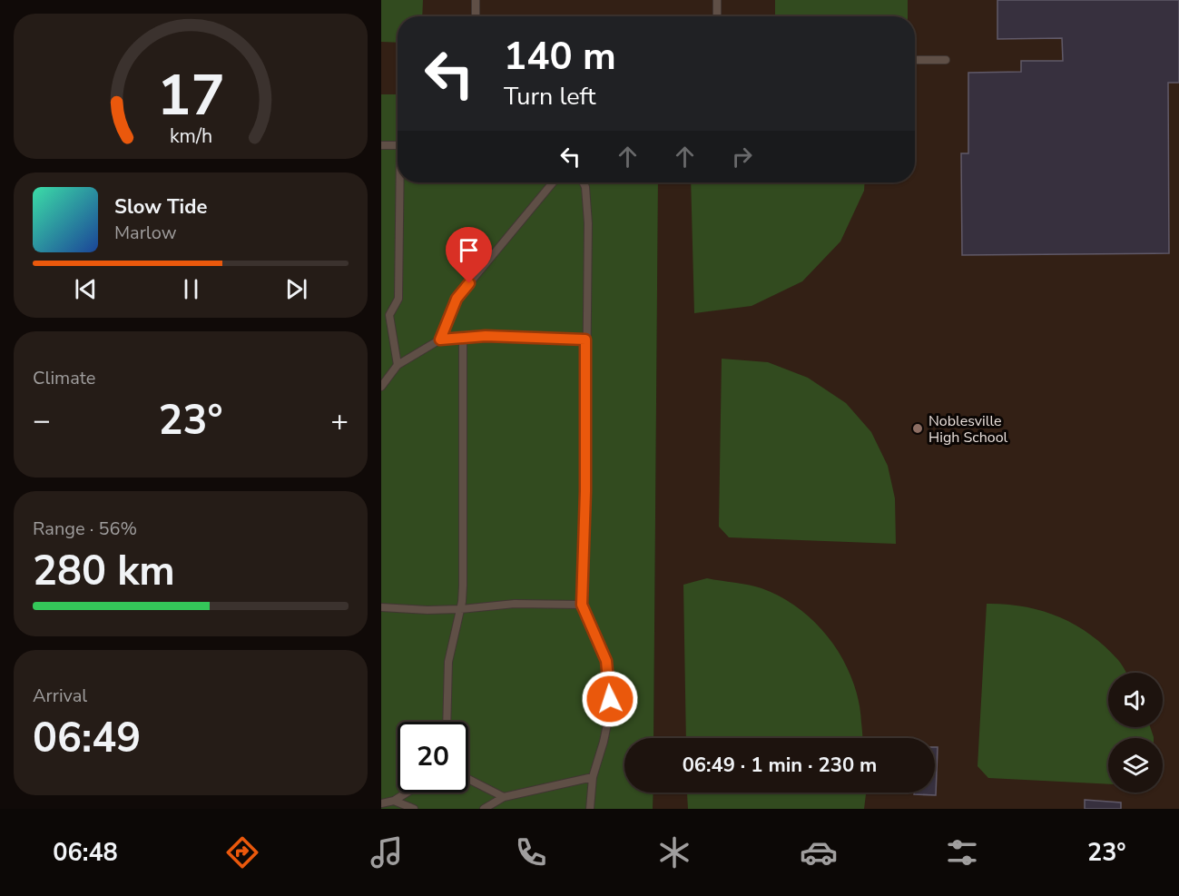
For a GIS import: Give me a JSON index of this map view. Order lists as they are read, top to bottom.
{
  "places": ["Noblesville High School"],
  "page": {
    "turn": ["140 m", "Turn left"],
    "song": ["Slow Tide", "Marlow"],
    "tile": [
      "Climate",
      ["Range · 56%", "280 km"],
      ["Arrival", "06:49"]
    ],
    "heat": ["−", "23°", "+"],
    "limit": "20",
    "trip": "06:49 · 1 min · 230 m",
    "tabs": ["06:48", "23°"],
    "gauge": ["17", "km/h"]
  }
}
